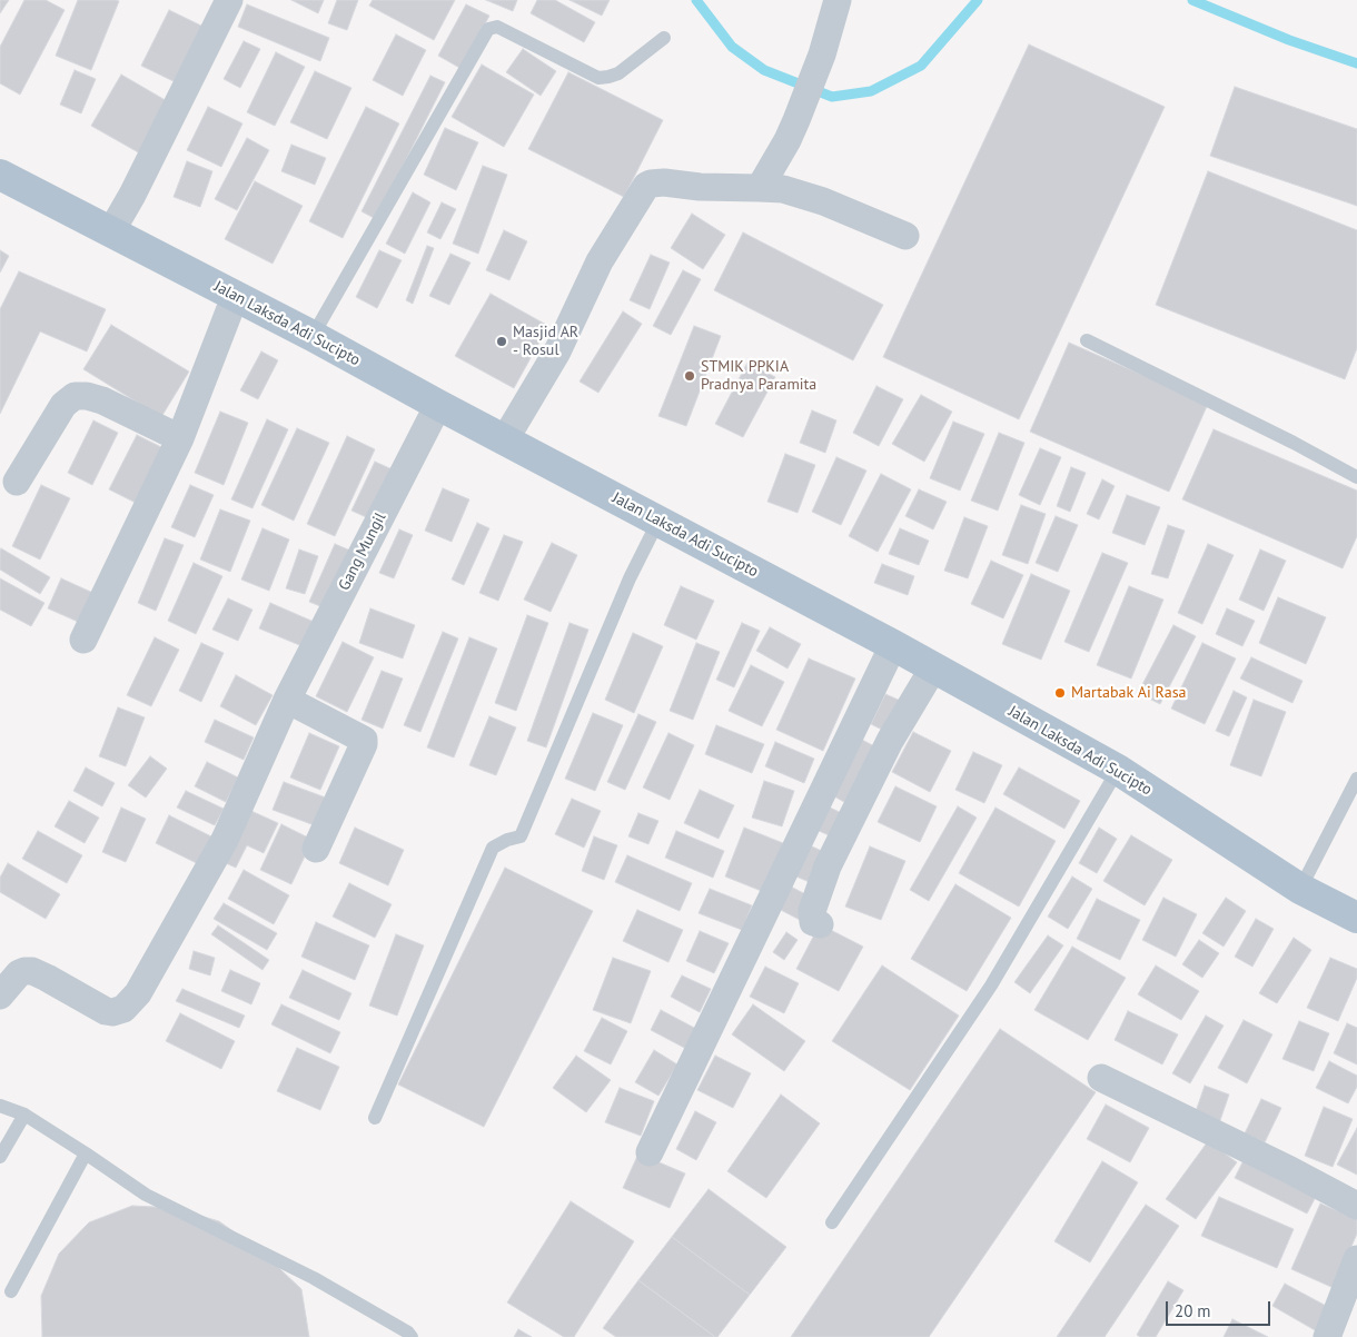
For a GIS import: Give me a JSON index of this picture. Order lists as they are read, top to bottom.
{
  "streets": {
    "main road": ["Jalan Laksda Adi Sucipto"],
    "street": ["Gang Mungil"]
  },
  "crossings": [
    ["Jalan Laksda Adi Sucipto", "Gang Mungil"]
  ],
  "places": ["Masjid AR - Rosul", "STMIK PPKIA Pradnya Paramita", "Martabak Ai Rasa"],
  "scale_bar": "20 m"
}
